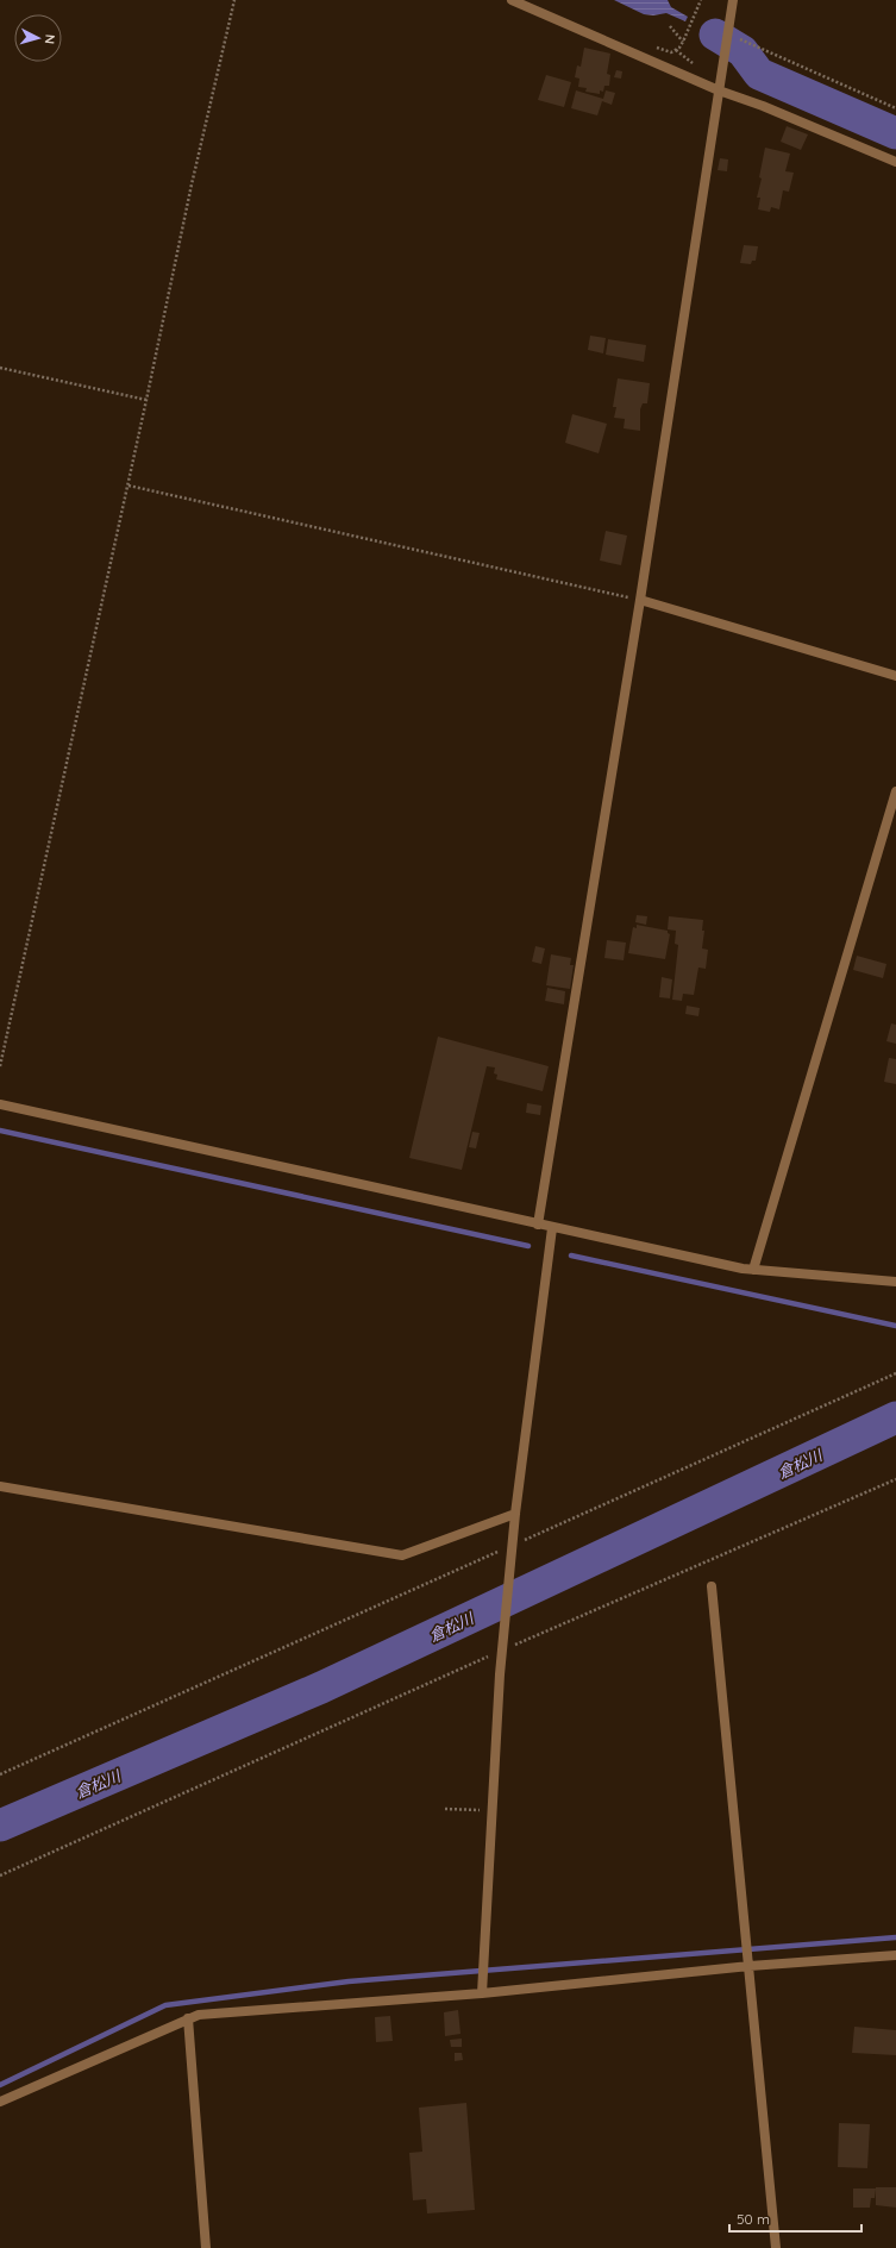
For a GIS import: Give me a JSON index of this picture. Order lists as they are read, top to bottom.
{
  "water": ["倉松川"],
  "scale_bar": "50 m",
  "north": "right"
}
